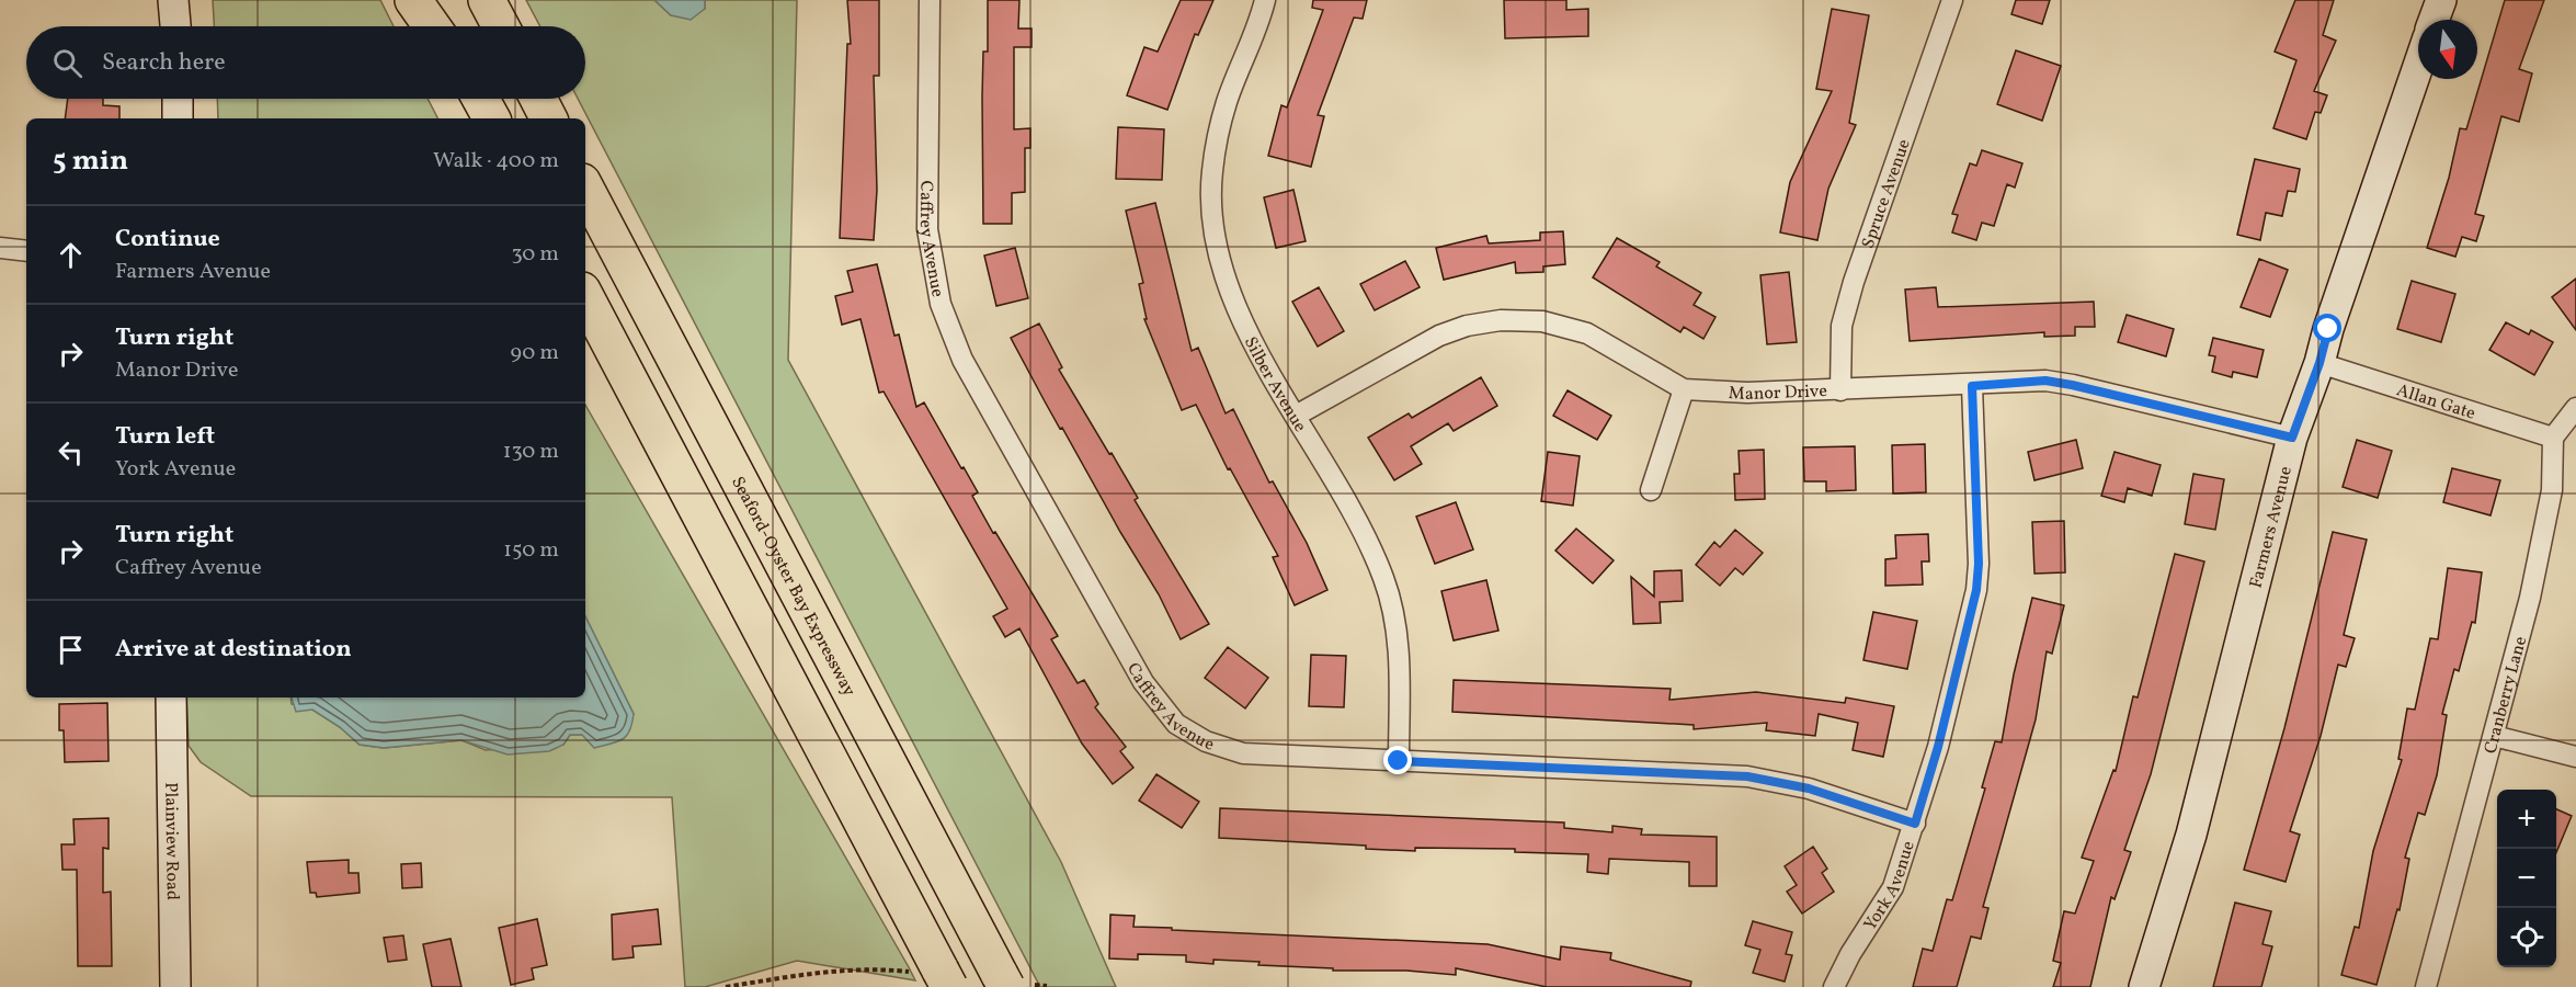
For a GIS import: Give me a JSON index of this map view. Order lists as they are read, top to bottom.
{
  "streets": {
    "highway": ["Seaford-Oyster Bay Expressway"],
    "street": [
      "Spruce Avenue",
      "Caffrey Avenue",
      "Silber Avenue",
      "Manor Drive",
      "Allan Gate",
      "Farmers Avenue",
      "Cranberry Lane",
      "Plainview Road",
      "York Avenue"
    ]
  },
  "crossings": [
    ["Spruce Avenue", "Manor Drive"],
    ["Caffrey Avenue", "Silber Avenue"],
    ["Caffrey Avenue", "York Avenue"],
    ["Silber Avenue", "Manor Drive"],
    ["Manor Drive", "Farmers Avenue"],
    ["Manor Drive", "York Avenue"],
    ["Allan Gate", "Farmers Avenue"],
    ["Allan Gate", "Cranberry Lane"]
  ],
  "north": "bottom",
  "page": {
    "search": "Search here",
    "heading": ["5 min", "Walk · 400 m"],
    "list": [
      ["Continue", "Farmers Avenue", "30 m"],
      ["Turn right", "Manor Drive", "90 m"],
      ["Turn left", "York Avenue", "130 m"],
      ["Turn right", "Caffrey Avenue", "150 m"],
      "Arrive at destination"
    ],
    "map_buttons": ["+", "−"]
  }
}
